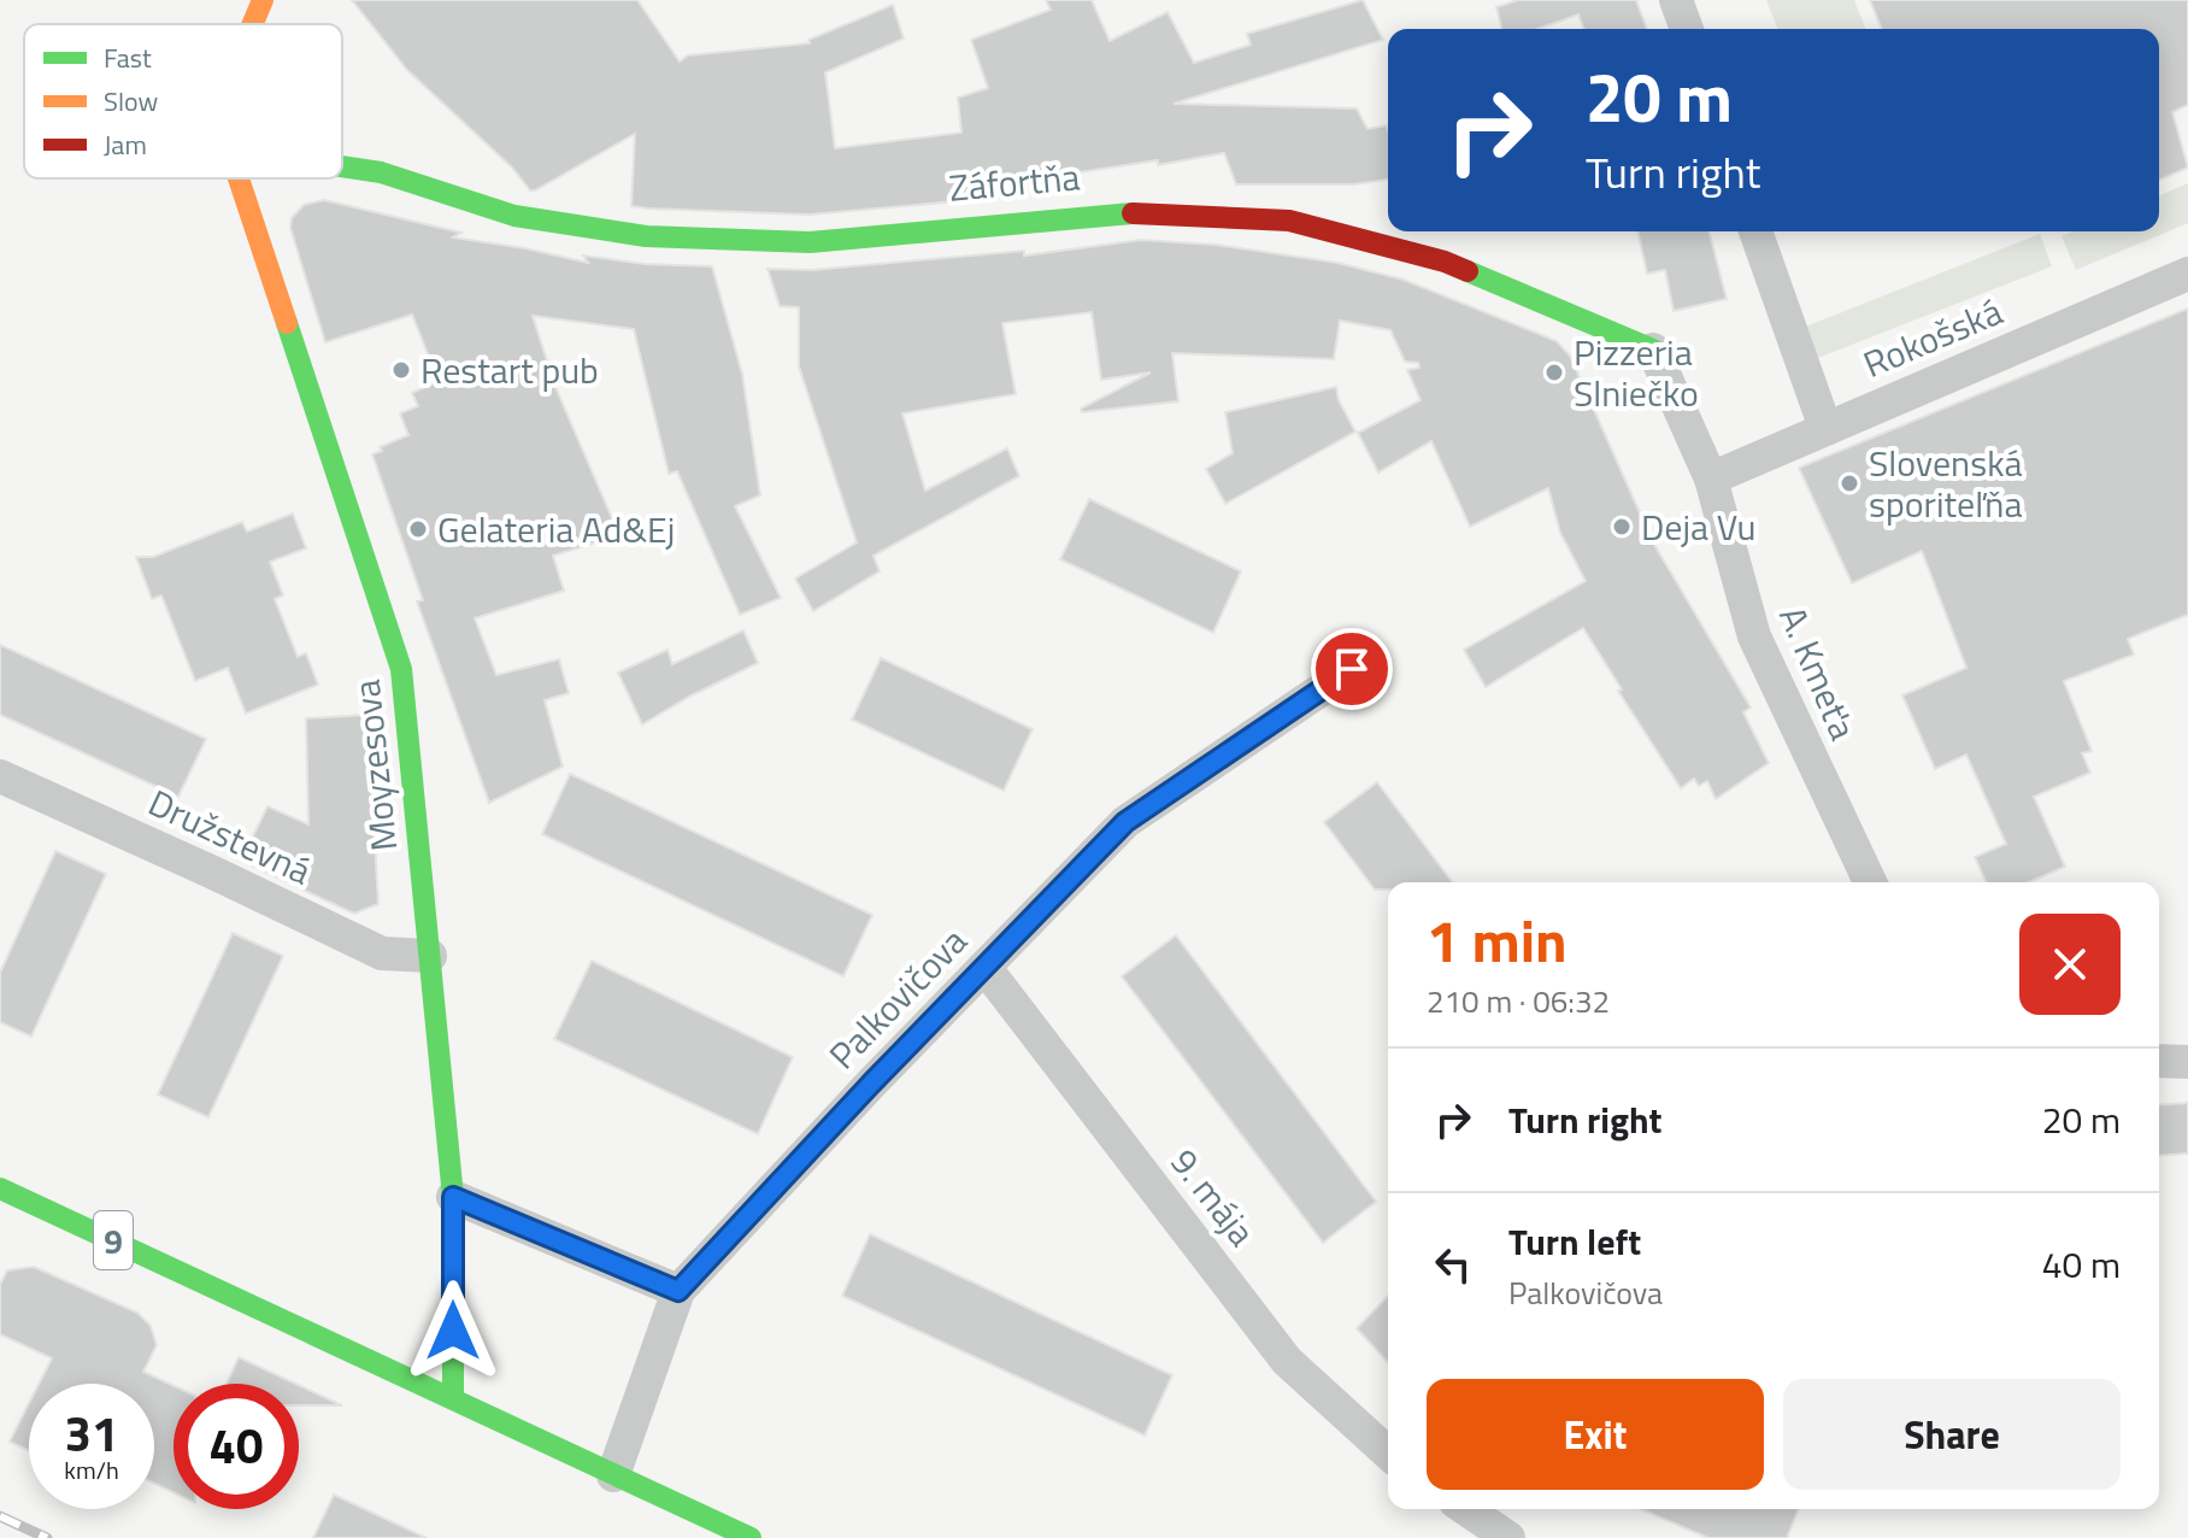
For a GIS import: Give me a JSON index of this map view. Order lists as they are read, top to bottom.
{
  "streets": {
    "street": [
      "Záfortňa",
      "Rokošská",
      "A. Kmeťa",
      "Moyzesova",
      "Družstevná",
      "Palkovičova",
      "9. mája",
      "9"
    ]
  },
  "crossings": [
    ["Záfortňa", "Rokošská"],
    ["Záfortňa", "A. Kmeťa"],
    ["Rokošská", "A. Kmeťa"],
    ["Moyzesova", "Družstevná"],
    ["Moyzesova", "9"],
    ["Palkovičova", "9. mája"],
    ["Palkovičova", "9"]
  ],
  "places": [
    "Restart pub",
    "Pizzeria Slniečko",
    "Slovenská sporiteľňa",
    "Deja Vu",
    "Gelateria Ad&Ej"
  ],
  "legend": ["Fast", "Slow", "Jam"],
  "page": {
    "turn": ["20 m", "Turn right"],
    "heading": ["1 min", "210 m · 06:32"],
    "list": [
      {
        "name": "Turn right",
        "value": "20 m"
      },
      {
        "name": "Turn left",
        "note": "Palkovičova",
        "value": "40 m"
      }
    ],
    "buttons": ["Exit", "Share"],
    "speed": "31 km/h",
    "limit": "40"
  }
}
